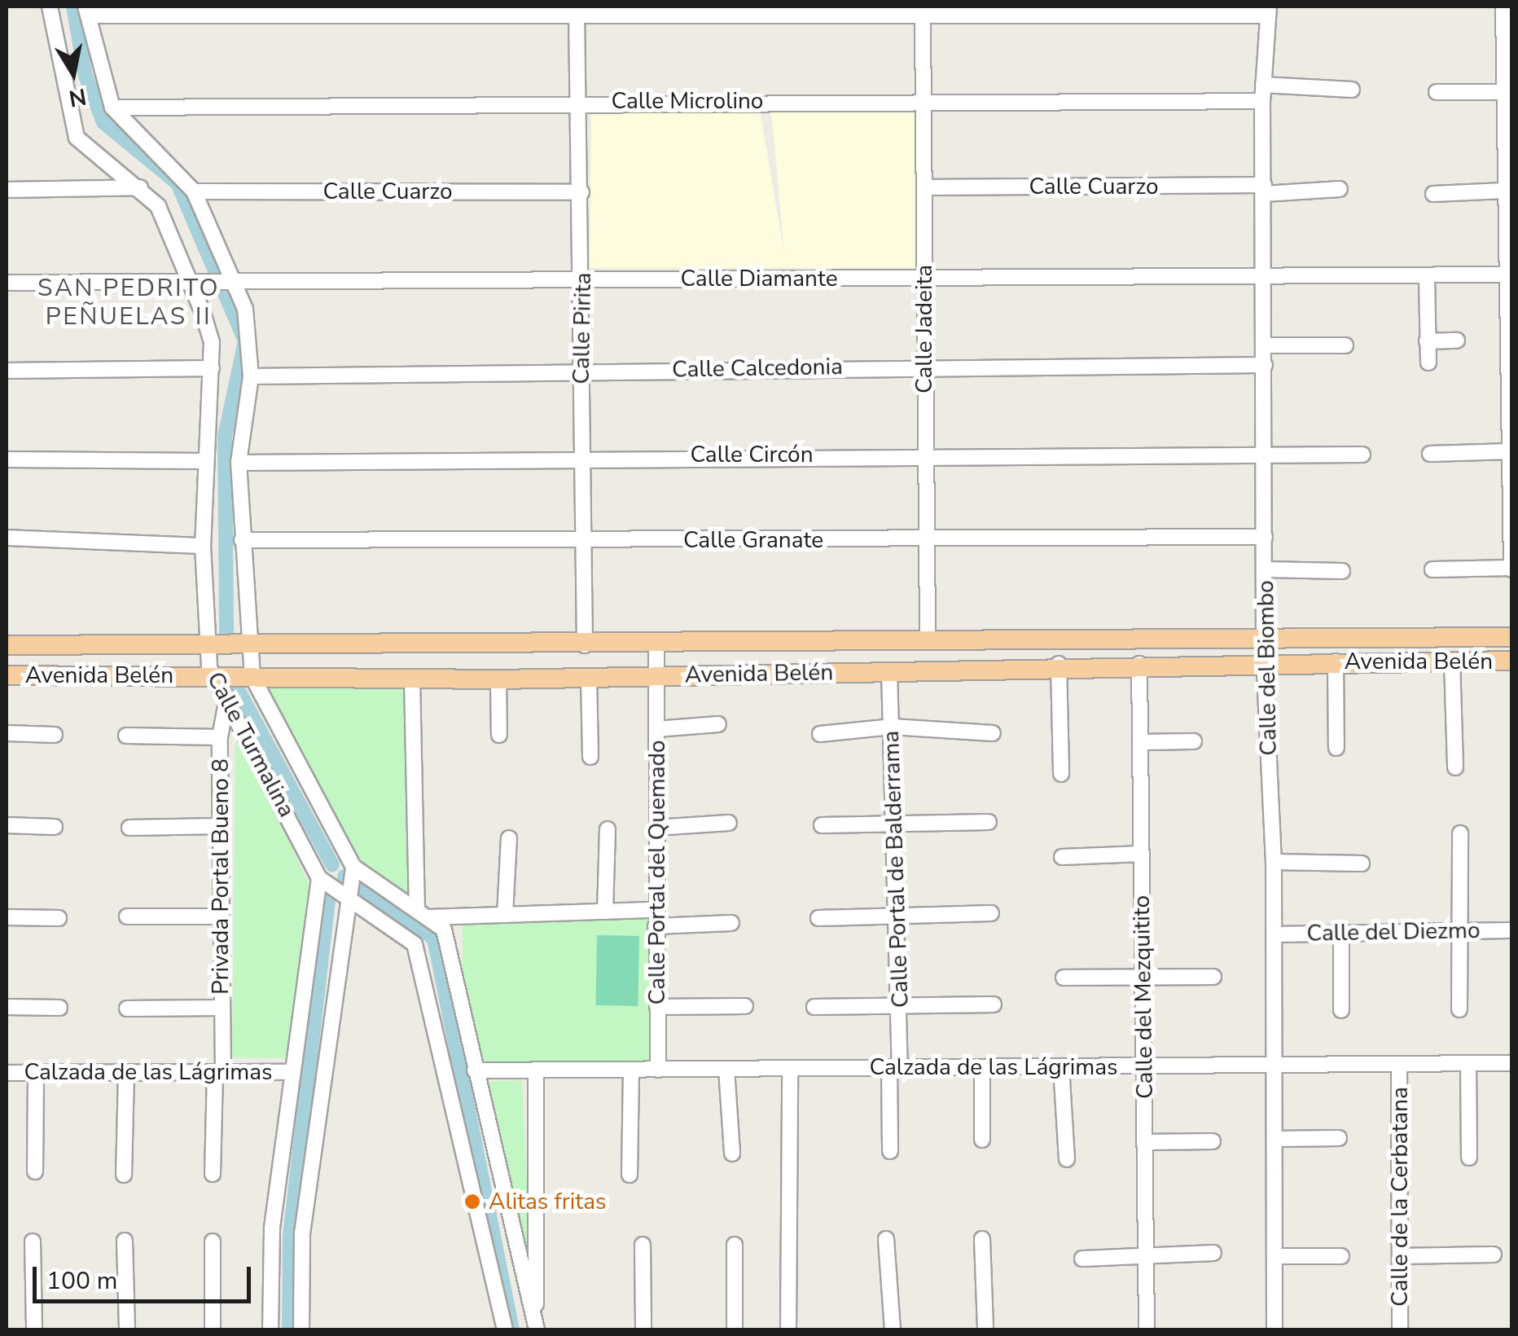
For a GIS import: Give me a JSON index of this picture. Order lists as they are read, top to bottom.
{
  "streets": {
    "main road": ["Avenida Belén"],
    "street": [
      "Calle Microlino",
      "Calle Cuarzo",
      "Calle Diamante",
      "Calle Pirita",
      "Calle Jadeita",
      "Calle Calcedonia",
      "Calle Circón",
      "Calle Granate",
      "Calle del Biombo",
      "Calle Turmalina",
      "Calle Portal de Balderrama",
      "Calle Portal del Quemado",
      "Privada Portal Bueno 8",
      "Calle del Diezmo",
      "Calle del Mezquitito",
      "Calzada de las Lágrimas",
      "Calle de la Cerbatana"
    ]
  },
  "crossings": [
    ["Calle Microlino", "Calle Pirita"],
    ["Calle Microlino", "Calle Jadeita"],
    ["Calle Microlino", "Calle del Biombo"],
    ["Calle Microlino", "Calle Turmalina"],
    ["Calle Cuarzo", "Calle Pirita"],
    ["Calle Cuarzo", "Calle Jadeita"],
    ["Calle Cuarzo", "Calle del Biombo"],
    ["Calle Cuarzo", "Calle Turmalina"],
    ["Calle Diamante", "Calle Pirita"],
    ["Calle Diamante", "Calle Jadeita"],
    ["Calle Diamante", "Calle del Biombo"],
    ["Calle Diamante", "Calle Turmalina"],
    ["Calle Pirita", "Calle Calcedonia"],
    ["Calle Pirita", "Calle Circón"],
    ["Calle Pirita", "Calle Granate"],
    ["Calle Pirita", "Avenida Belén"],
    ["Calle Jadeita", "Calle Calcedonia"],
    ["Calle Jadeita", "Calle Circón"],
    ["Calle Jadeita", "Calle Granate"],
    ["Calle Jadeita", "Avenida Belén"],
    ["Calle Calcedonia", "Calle del Biombo"],
    ["Calle Calcedonia", "Calle Turmalina"],
    ["Calle Circón", "Calle del Biombo"],
    ["Calle Circón", "Calle Turmalina"],
    ["Calle Granate", "Calle del Biombo"],
    ["Calle Granate", "Calle Turmalina"],
    ["Avenida Belén", "Calle del Biombo"],
    ["Avenida Belén", "Calle Turmalina"],
    ["Avenida Belén", "Calle Portal de Balderrama"],
    ["Avenida Belén", "Calle Portal del Quemado"],
    ["Avenida Belén", "Calle del Mezquitito"],
    ["Calle del Biombo", "Calle del Diezmo"],
    ["Calle del Biombo", "Calzada de las Lágrimas"],
    ["Calle Turmalina", "Privada Portal Bueno 8"],
    ["Calle Portal de Balderrama", "Calzada de las Lágrimas"],
    ["Calle Portal del Quemado", "Calzada de las Lágrimas"],
    ["Privada Portal Bueno 8", "Calzada de las Lágrimas"],
    ["Calle del Mezquitito", "Calzada de las Lágrimas"],
    ["Calzada de las Lágrimas", "Calle de la Cerbatana"]
  ],
  "districts": ["SAN PEDRITO PEÑUELAS II"],
  "places": ["Alitas fritas"],
  "scale_bar": "100 m",
  "north": "bottom"
}
